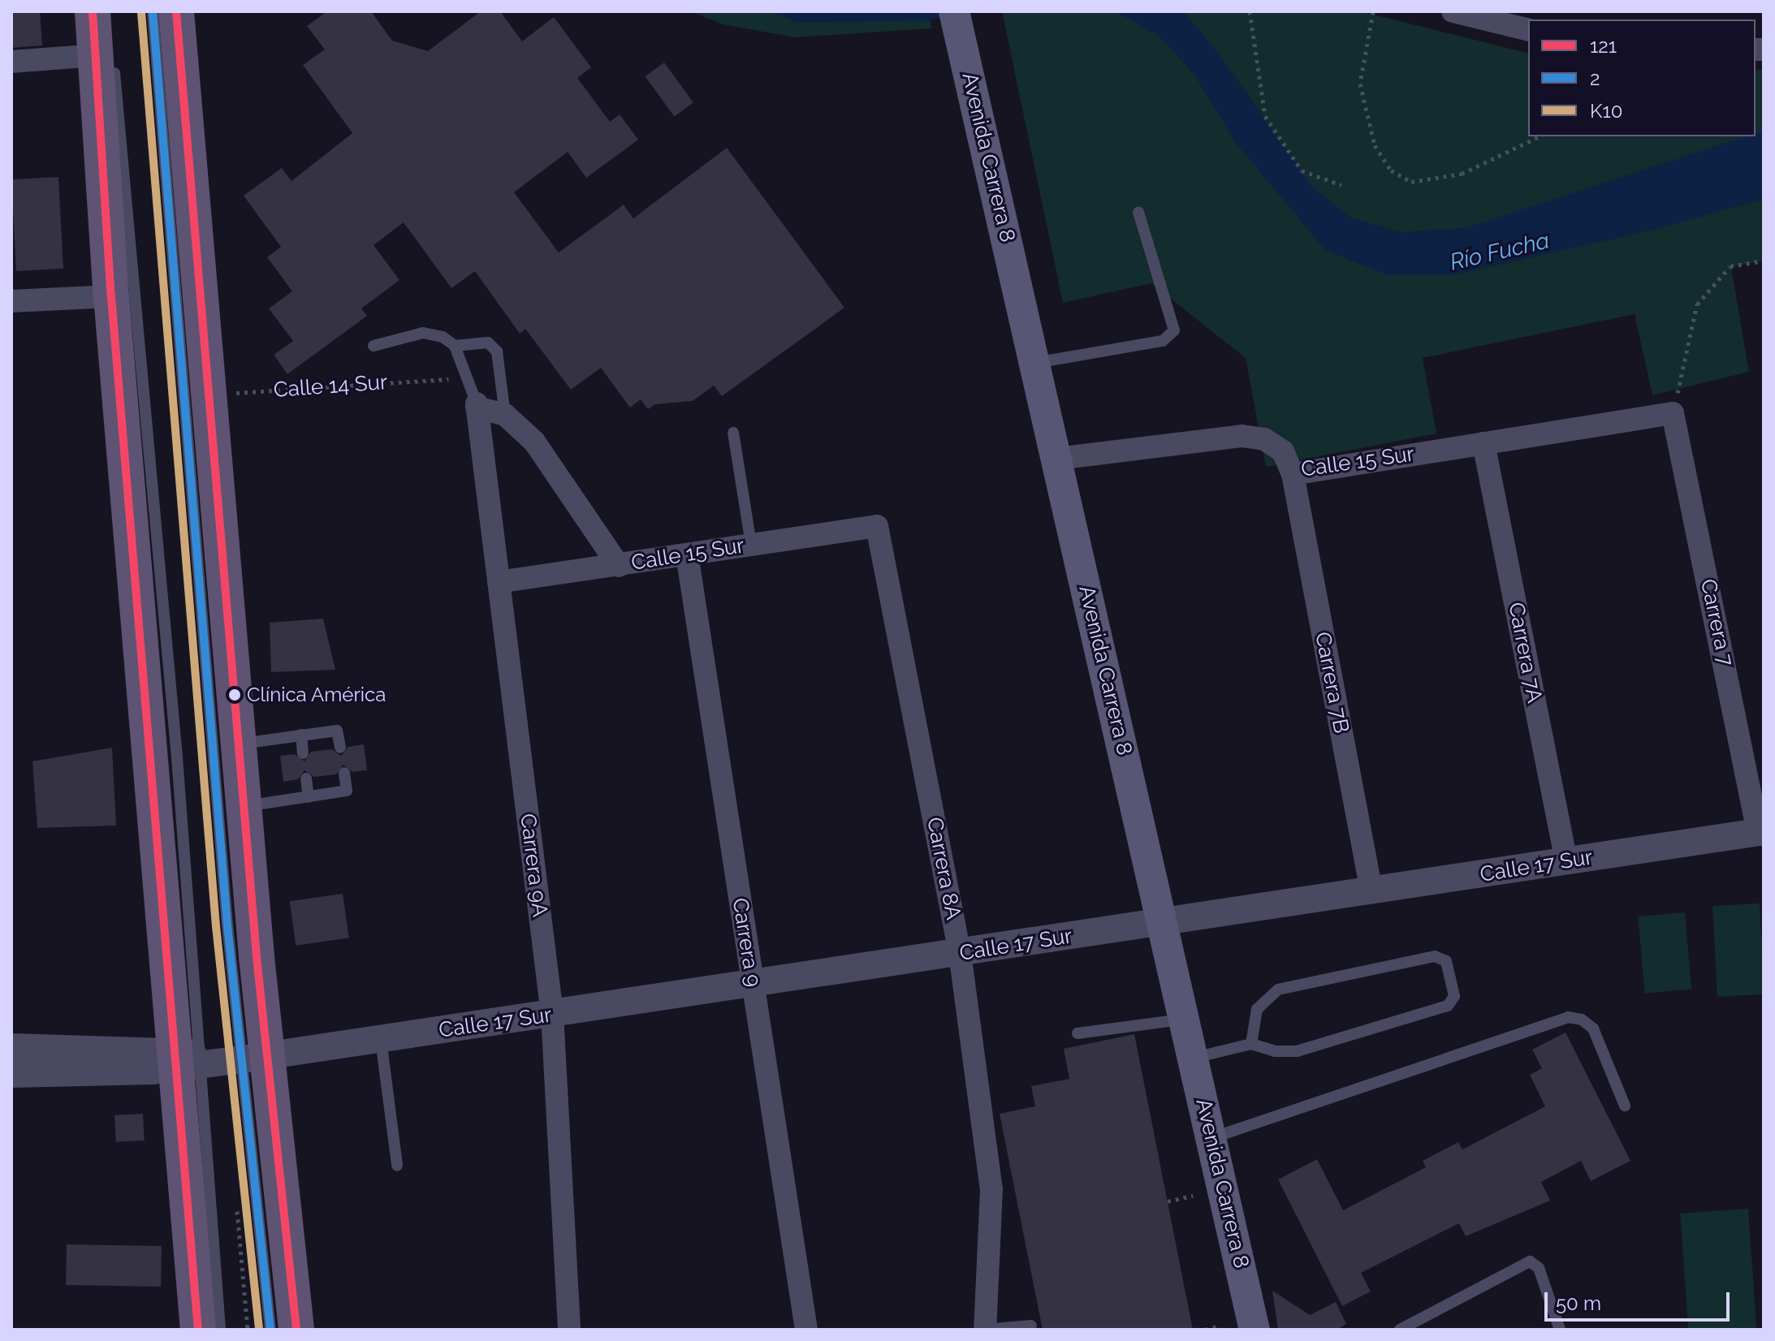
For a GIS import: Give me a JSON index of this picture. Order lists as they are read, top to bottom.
{
  "streets": {
    "main road": ["Avenida Carrera 8"],
    "street": [
      "Calle 15 Sur",
      "Carrera 7",
      "Carrera 7A",
      "Carrera 7B",
      "Carrera 9A",
      "Calle 17 Sur",
      "Carrera 8A",
      "Carrera 9"
    ],
    "path": ["Calle 14 Sur"]
  },
  "crossings": [
    ["Avenida Carrera 8", "Calle 15 Sur"],
    ["Avenida Carrera 8", "Calle 17 Sur"],
    ["Calle 15 Sur", "Carrera 7"],
    ["Calle 15 Sur", "Carrera 7A"],
    ["Calle 15 Sur", "Carrera 7B"],
    ["Calle 15 Sur", "Carrera 9A"],
    ["Calle 15 Sur", "Carrera 8A"],
    ["Calle 15 Sur", "Carrera 9"],
    ["Carrera 7", "Calle 17 Sur"],
    ["Carrera 7A", "Calle 17 Sur"],
    ["Carrera 7B", "Calle 17 Sur"],
    ["Carrera 9A", "Calle 17 Sur"],
    ["Calle 17 Sur", "Carrera 8A"],
    ["Calle 17 Sur", "Carrera 9"]
  ],
  "water": ["Río Fucha"],
  "places": ["Clínica América"],
  "lines": ["transit line 121", "transit line 2", "transit line K10"],
  "legend": ["121", "2", "K10"],
  "scale_bar": "50 m"
}
